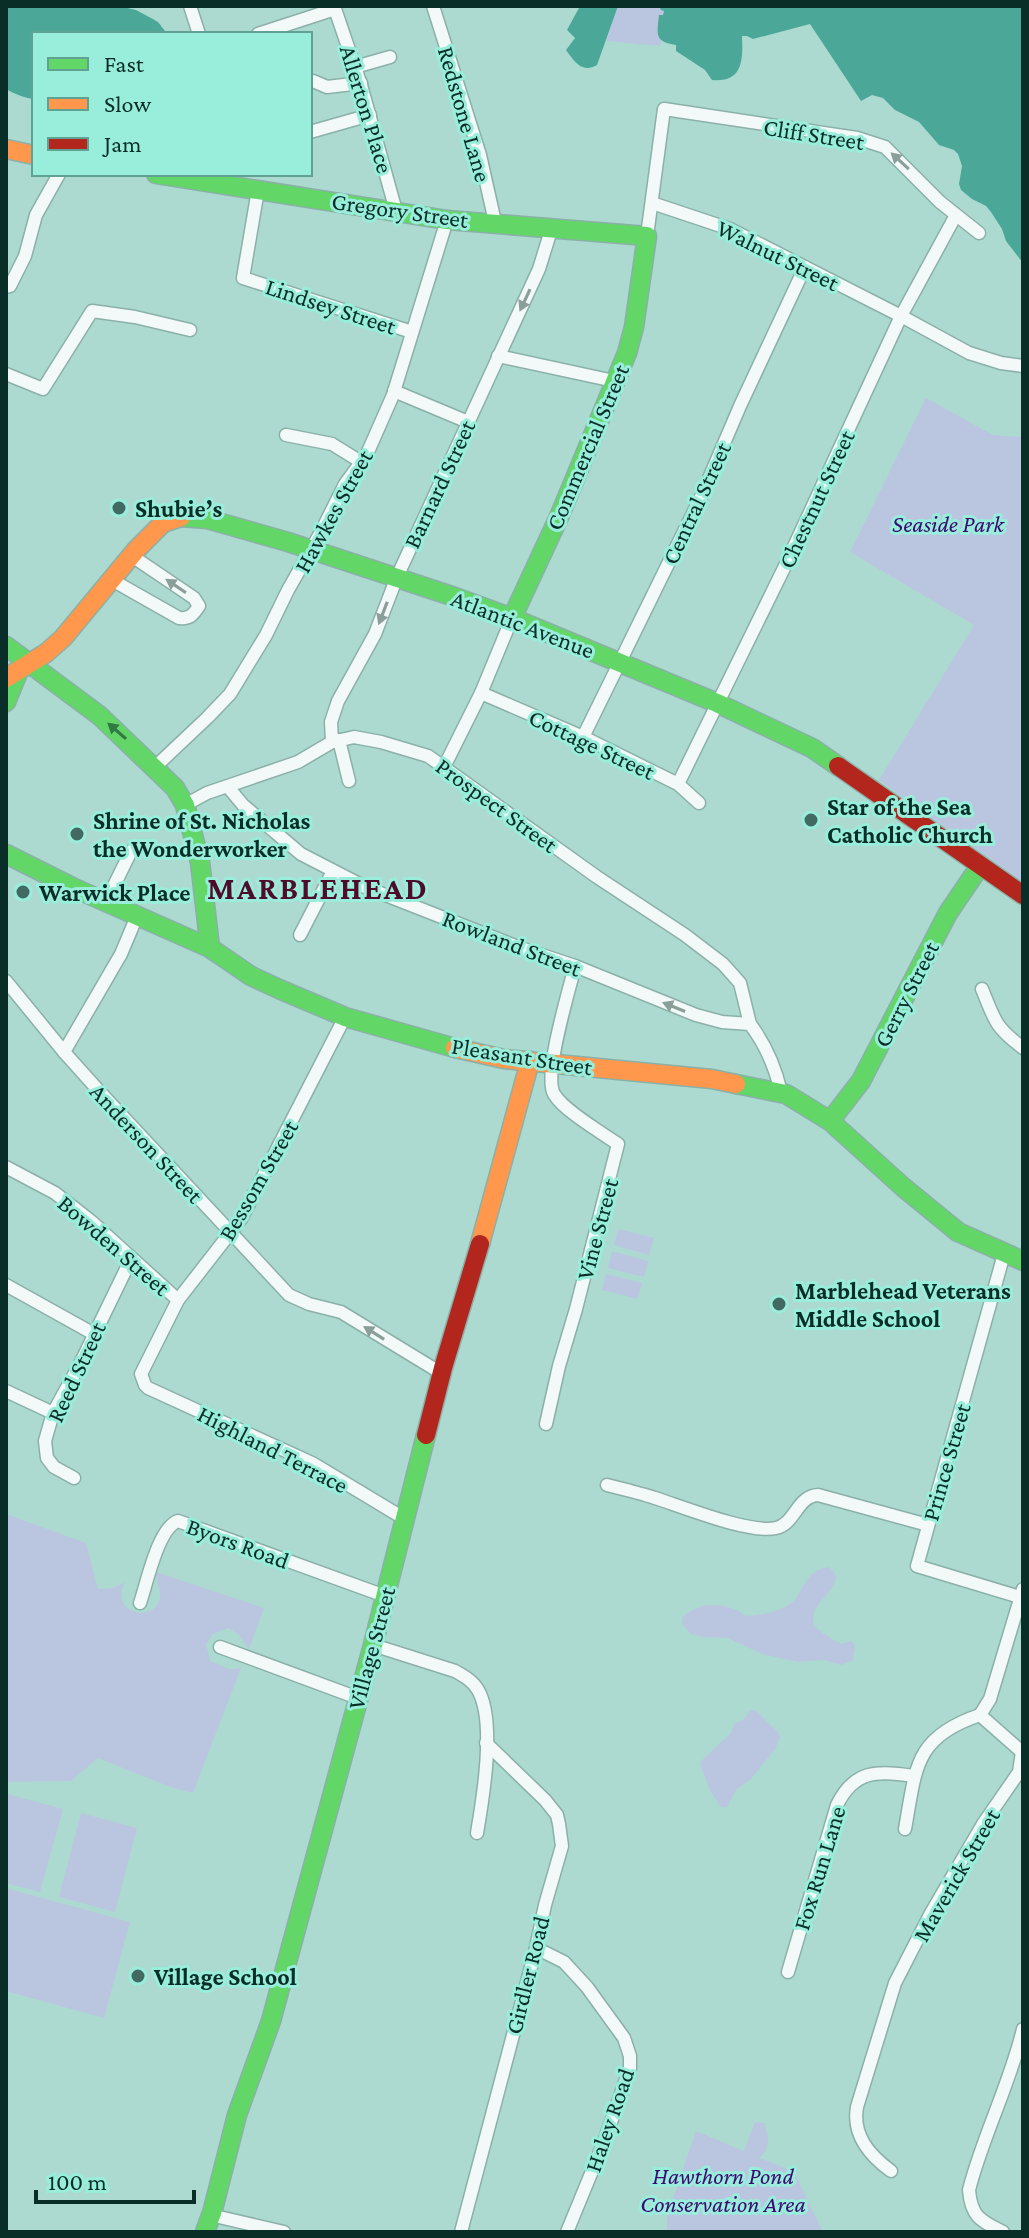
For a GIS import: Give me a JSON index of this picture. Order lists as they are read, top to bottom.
{
  "streets": {
    "main road": [
      "Gregory Street",
      "Commercial Street",
      "Atlantic Avenue",
      "Gerry Street",
      "Pleasant Street",
      "Village Street"
    ],
    "street": [
      "Allerton Place",
      "Redstone Lane",
      "Cliff Street",
      "Walnut Street",
      "Lindsey Street",
      "Barnard Street",
      "Chestnut Street",
      "Central Street",
      "Hawkes Street",
      "Cottage Street",
      "Prospect Street",
      "Rowland Street",
      "Anderson Street",
      "Bessom Street",
      "Vine Street",
      "Bowden Street",
      "Reed Street",
      "Highland Terrace",
      "Prince Street",
      "Byors Road",
      "Fox Run Lane",
      "Maverick Street",
      "Girdler Road",
      "Haley Road"
    ]
  },
  "crossings": [
    ["Allerton Place", "Gregory Street"],
    ["Redstone Lane", "Gregory Street"],
    ["Cliff Street", "Commercial Street"],
    ["Cliff Street", "Chestnut Street"],
    ["Gregory Street", "Lindsey Street"],
    ["Gregory Street", "Commercial Street"],
    ["Gregory Street", "Barnard Street"],
    ["Gregory Street", "Hawkes Street"],
    ["Walnut Street", "Commercial Street"],
    ["Walnut Street", "Chestnut Street"],
    ["Walnut Street", "Central Street"],
    ["Lindsey Street", "Hawkes Street"],
    ["Commercial Street", "Atlantic Avenue"],
    ["Commercial Street", "Cottage Street"],
    ["Commercial Street", "Prospect Street"],
    ["Barnard Street", "Atlantic Avenue"],
    ["Barnard Street", "Prospect Street"],
    ["Chestnut Street", "Atlantic Avenue"],
    ["Chestnut Street", "Cottage Street"],
    ["Central Street", "Atlantic Avenue"],
    ["Central Street", "Cottage Street"],
    ["Hawkes Street", "Atlantic Avenue"],
    ["Atlantic Avenue", "Gerry Street"],
    ["Prospect Street", "Rowland Street"],
    ["Gerry Street", "Pleasant Street"],
    ["Pleasant Street", "Bessom Street"],
    ["Pleasant Street", "Vine Street"],
    ["Pleasant Street", "Prince Street"],
    ["Pleasant Street", "Village Street"],
    ["Anderson Street", "Bessom Street"],
    ["Anderson Street", "Village Street"],
    ["Bessom Street", "Bowden Street"],
    ["Bessom Street", "Highland Terrace"],
    ["Bowden Street", "Reed Street"],
    ["Highland Terrace", "Village Street"],
    ["Byors Road", "Village Street"],
    ["Girdler Road", "Haley Road"]
  ],
  "one_way": ["Cliff Street", "Barnard Street", "Anderson Street"],
  "districts": ["MARBLEHEAD"],
  "parks": ["Seaside Park", "Hawthorn Pond Conservation Area"],
  "places": [
    "Shubie’s",
    "Star of the Sea Catholic Church",
    "Shrine of St. Nicholas the Wonderworker",
    "Warwick Place",
    "Marblehead Veterans Middle School",
    "Village School"
  ],
  "legend": ["Fast", "Slow", "Jam"],
  "scale_bar": "100 m"
}
